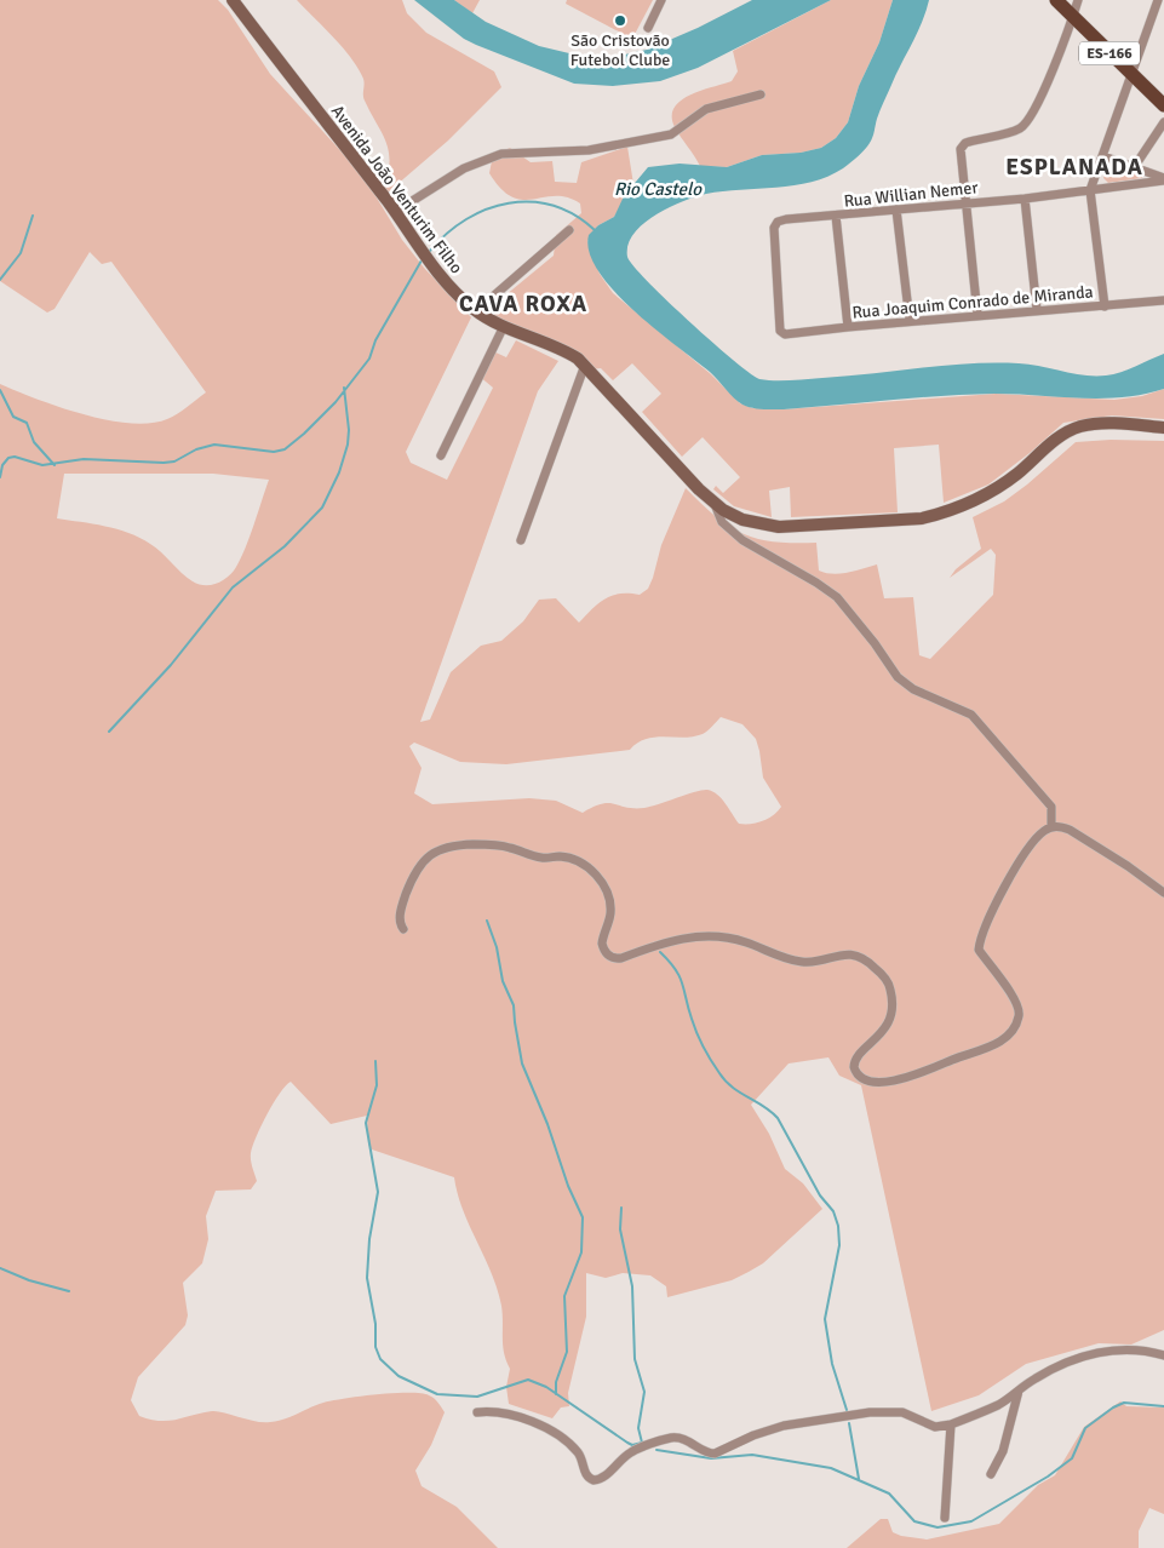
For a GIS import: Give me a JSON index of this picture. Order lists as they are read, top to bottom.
{
  "streets": {
    "main road": ["ES-166"],
    "street": ["Avenida João Venturim Filho", "Rua Willian Nemer", "Rua Joaquim Conrado de Miranda"]
  },
  "crossings": [
    ["Rua Willian Nemer", "Rua Joaquim Conrado de Miranda"]
  ],
  "districts": ["ESPLANADA", "CAVA ROXA"],
  "water": ["Rio Castelo"],
  "places": ["São Cristovão Futebol Clube"]
}
